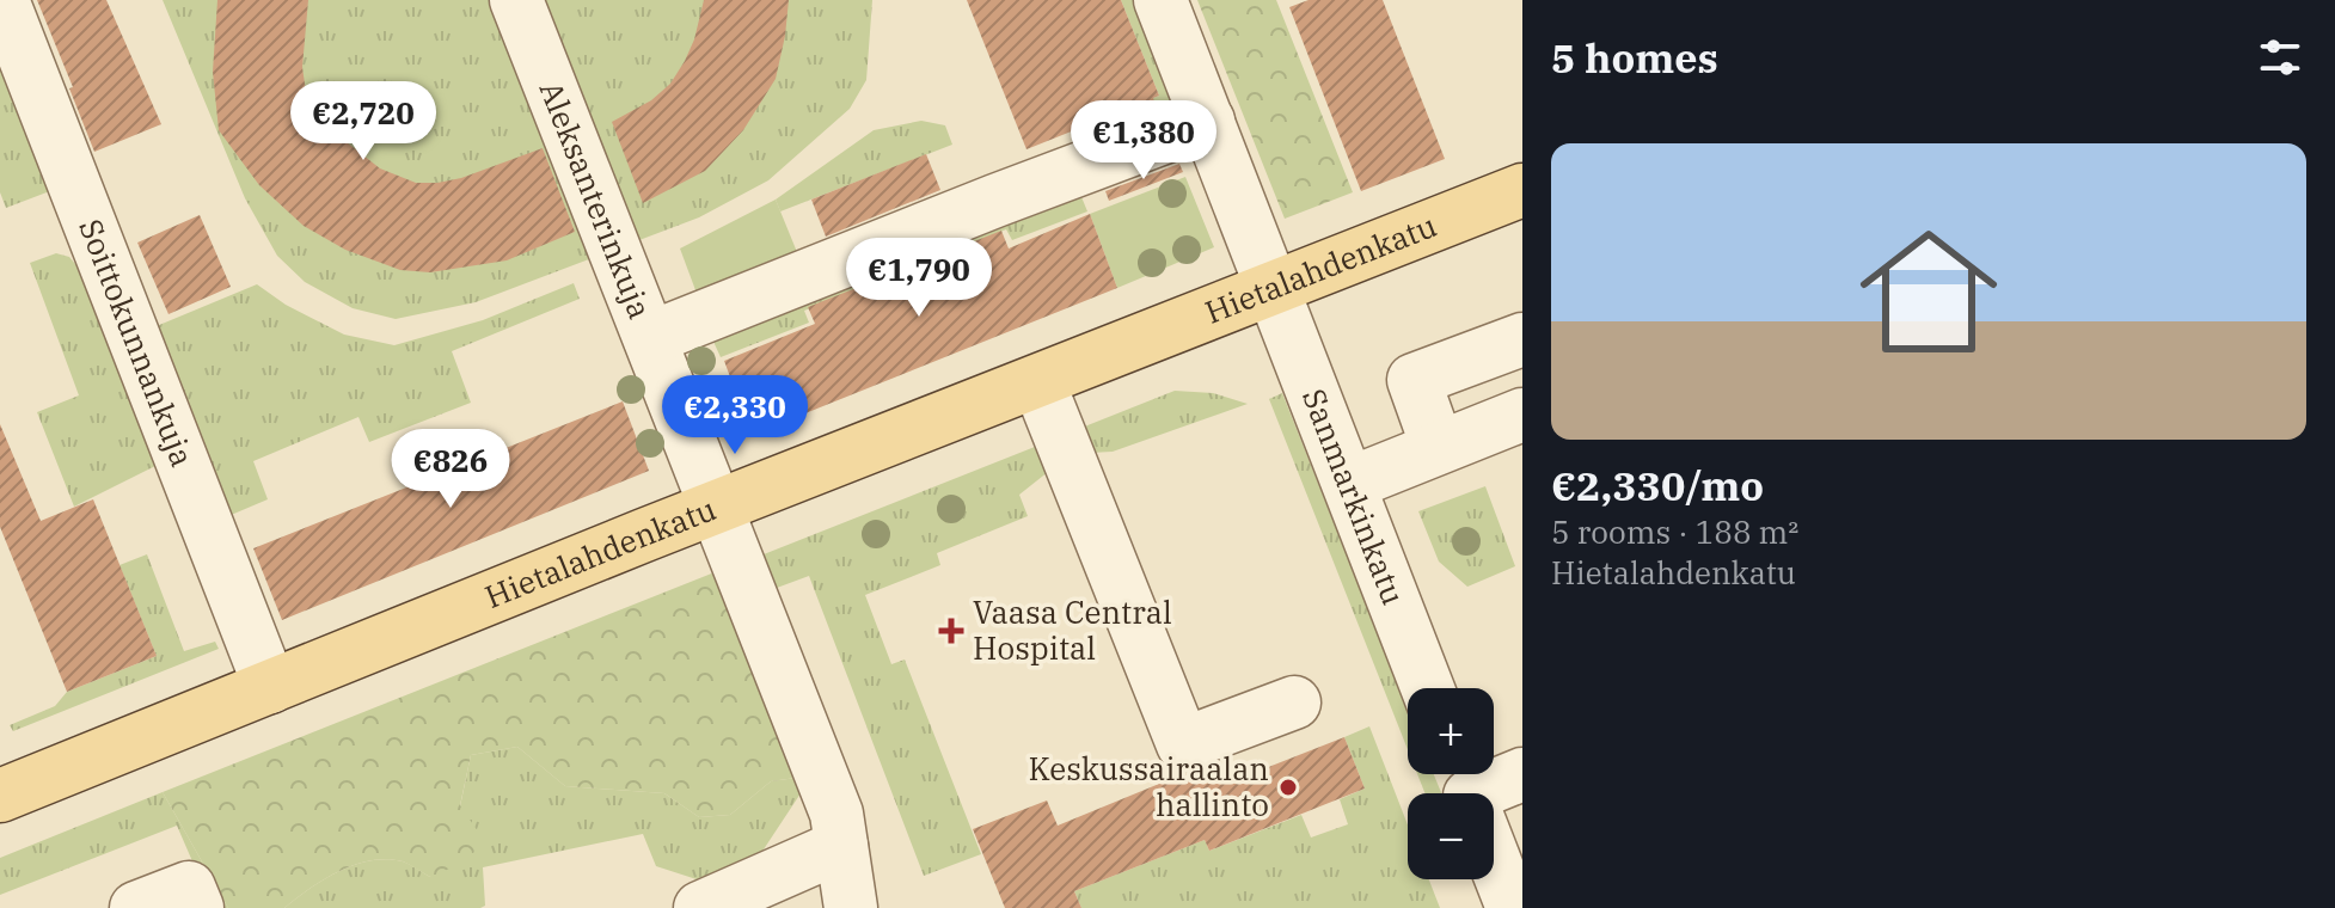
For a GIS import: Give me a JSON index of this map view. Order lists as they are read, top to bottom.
{
  "streets": {
    "main road": ["Hietalahdenkatu"],
    "street": ["Aleksanterinkuja", "Soittokunnankuja", "Sanmarkinkatu"]
  },
  "crossings": [
    ["Aleksanterinkuja", "Hietalahdenkatu"],
    ["Hietalahdenkatu", "Soittokunnankuja"],
    ["Hietalahdenkatu", "Sanmarkinkatu"]
  ],
  "places": {
    "health": ["Vaasa Central Hospital"],
    "other": ["Keskussairaalan hallinto"]
  },
  "page": {
    "heading": "5 homes",
    "price": [
      "€2,720",
      "€1,380",
      "€1,790",
      "€2,330",
      "€826"
    ],
    "list": [
      {
        "name": "€2,330/mo",
        "note": "5 rooms · 188 m² · Hietalahdenkatu"
      }
    ],
    "map_buttons": ["+", "−"]
  }
}
